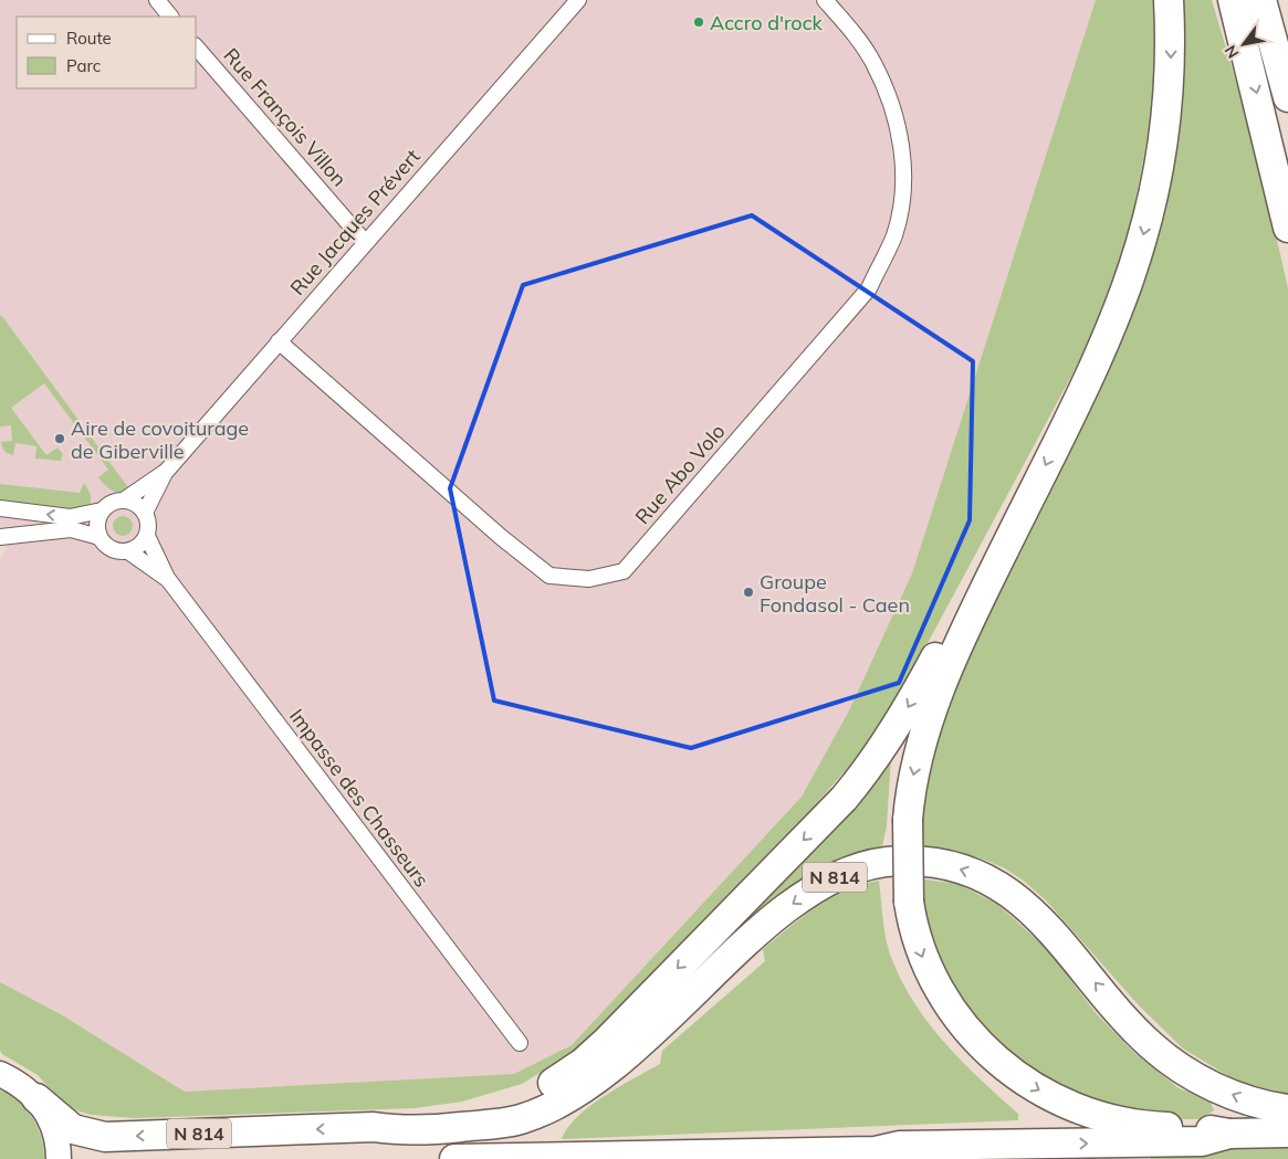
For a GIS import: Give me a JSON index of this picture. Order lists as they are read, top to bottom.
{
  "streets": {
    "highway": ["N 814"],
    "street": [
      "Rue François Villon",
      "Rue Jacques Prévert",
      "Rue Abo Volo",
      "Impasse des Chasseurs"
    ]
  },
  "crossings": [
    ["Rue François Villon", "Rue Jacques Prévert"],
    ["Rue Jacques Prévert", "Rue Abo Volo"],
    ["Rue Jacques Prévert", "Impasse des Chasseurs"]
  ],
  "places": ["Accro d'rock", "Aire de covoiturage de Giberville", "Groupe Fondasol - Caen"],
  "legend": ["Route", "Parc"],
  "north": "bottom left"
}
